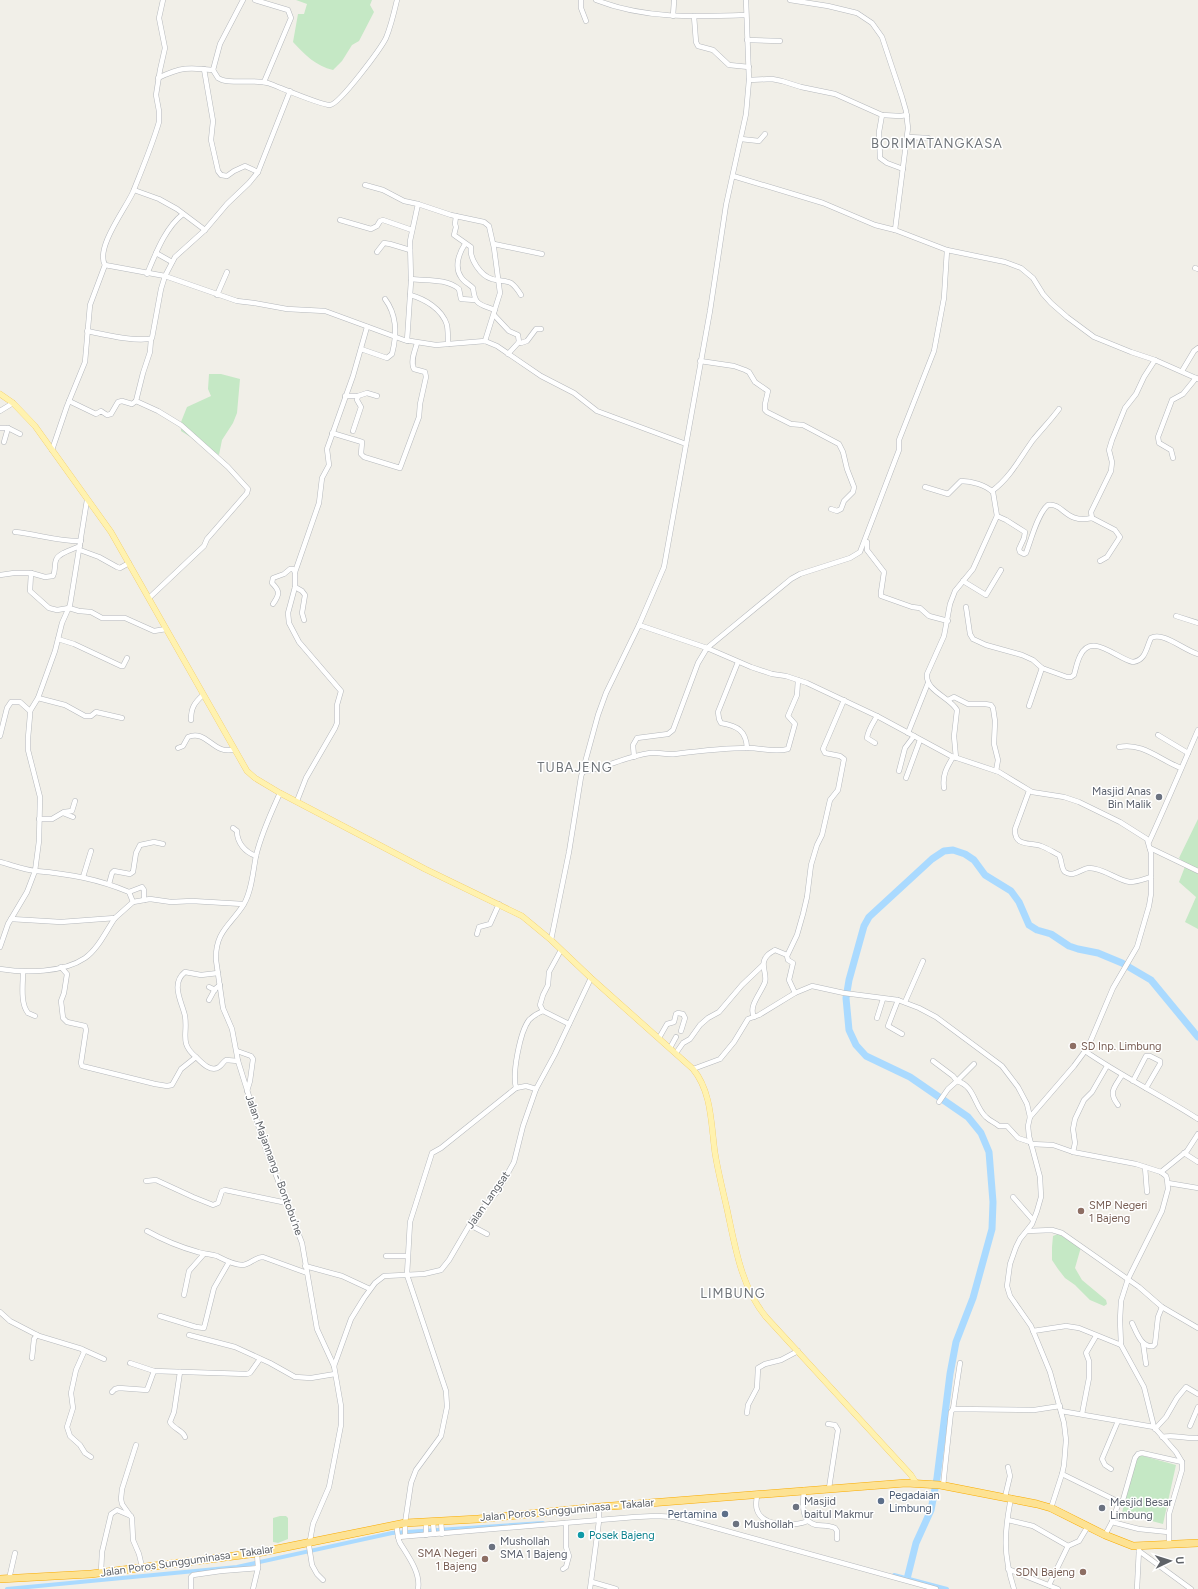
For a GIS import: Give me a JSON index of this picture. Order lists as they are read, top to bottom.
{
  "streets": {
    "highway": ["Jalan Poros Sungguminasa - Takalar"],
    "street": ["Jalan Majannang - Bontobu'ne", "Jalan Langsat"]
  },
  "crossings": [
    ["Jalan Majannang - Bontobu'ne", "Jalan Langsat"],
    ["Jalan Majannang - Bontobu'ne", "Jalan Poros Sungguminasa - Takalar"]
  ],
  "districts": ["BORIMATANGKASA", "TUBAJENG", "LIMBUNG"],
  "places": [
    "Masjid Anas Bin Malik",
    "SD Inp. Limbung",
    "SMP Negeri 1 Bajeng",
    "Pegadaian Limbung",
    "Masjid baitul Makmur",
    "Mesjid Besar Limbung",
    "Pertamina",
    "Mushollah",
    "Posek Bajeng",
    "Mushollah SMA 1 Bajeng",
    "SMA Negeri 1 Bajeng",
    "SDN Bajeng"
  ],
  "north": "right"
}
